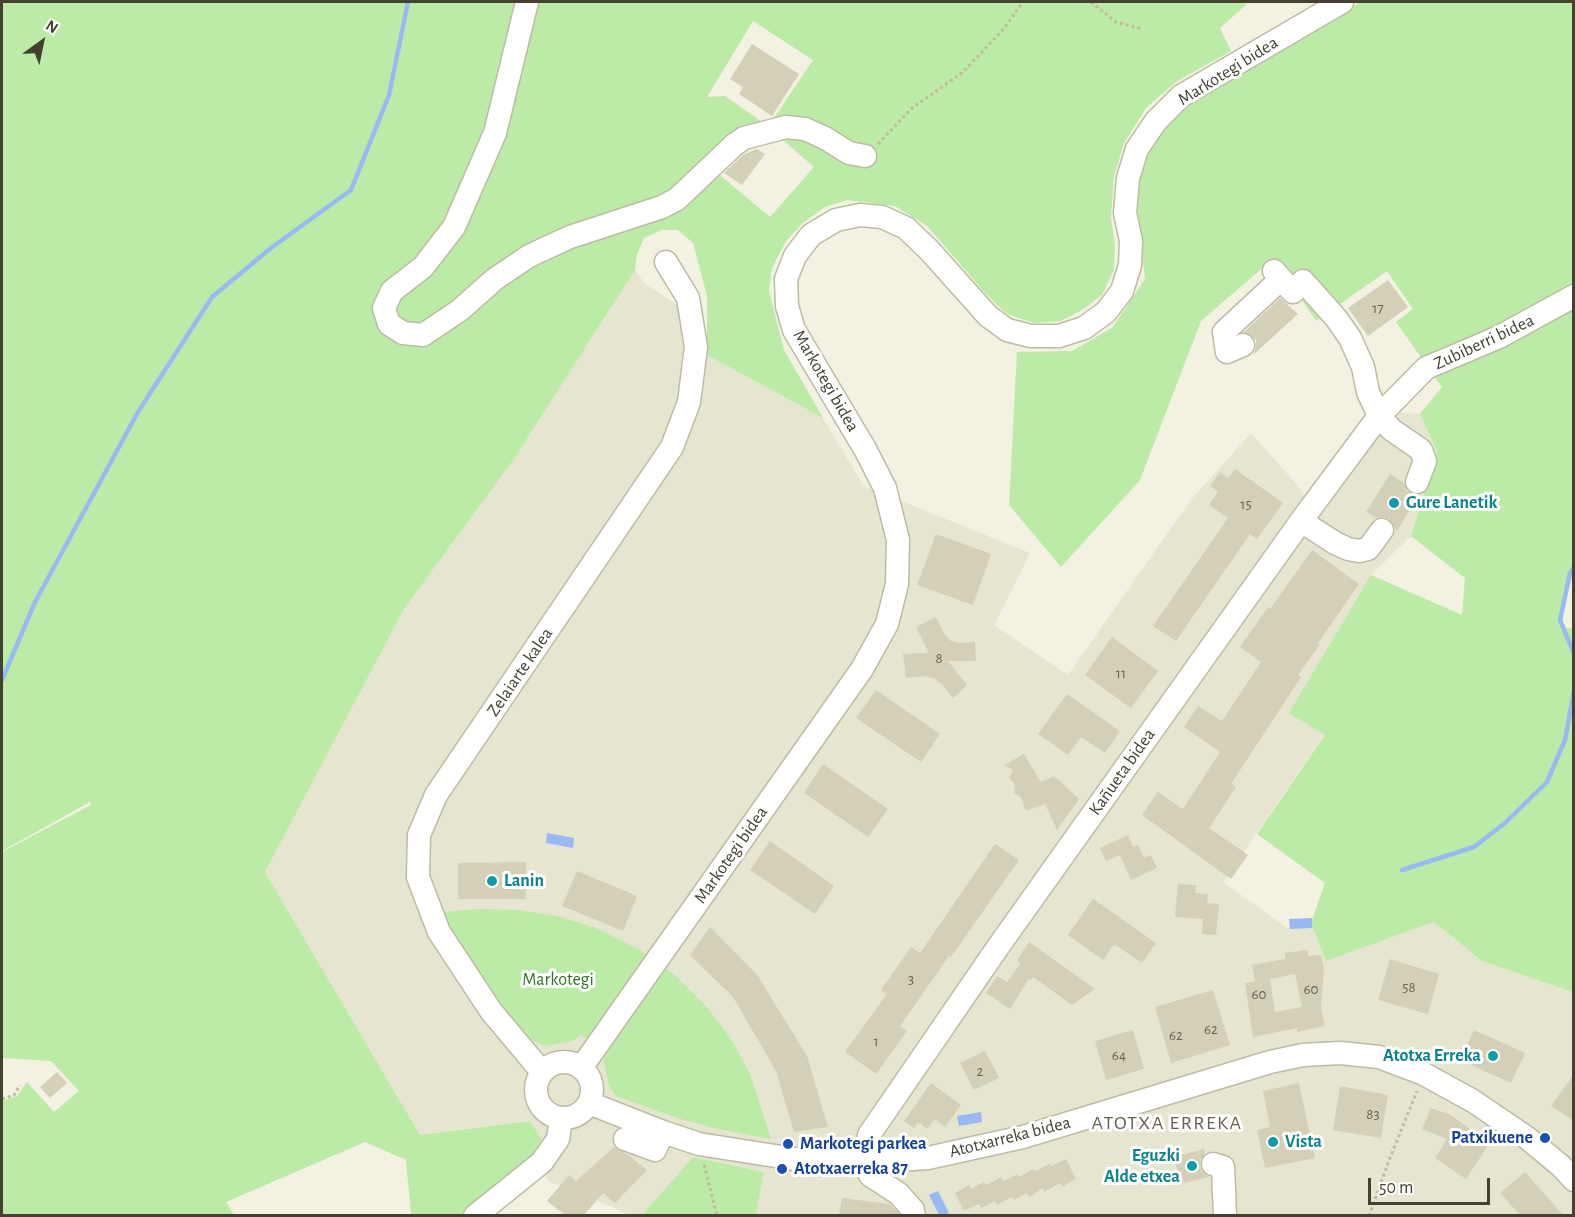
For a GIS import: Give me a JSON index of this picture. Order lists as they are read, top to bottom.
{
  "streets": {
    "street": [
      "Markotegi bidea",
      "Zubiberri bidea",
      "Zelaiarte kalea",
      "Kañueta bidea",
      "Atotxarreka bidea"
    ]
  },
  "crossings": [
    ["Markotegi bidea", "Zelaiarte kalea"],
    ["Markotegi bidea", "Atotxarreka bidea"],
    ["Zubiberri bidea", "Kañueta bidea"],
    ["Zelaiarte kalea", "Atotxarreka bidea"],
    ["Kañueta bidea", "Atotxarreka bidea"]
  ],
  "districts": ["ATOTXA ERREKA"],
  "parks": ["Markotegi"],
  "places": [
    "Gure Lanetik",
    "Lanin",
    "Atotxa Erreka",
    "Patxikuene",
    "Vista",
    "Markotegi parkea",
    "Eguzki Alde etxea",
    "Atotxaerreka 87"
  ],
  "house_numbers": [
    "17",
    "15",
    "8",
    "11",
    "3",
    "58",
    "60",
    "60",
    "62",
    "62",
    "1",
    "64",
    "2",
    "83"
  ],
  "scale_bar": "50 m",
  "north": "top right"
}
